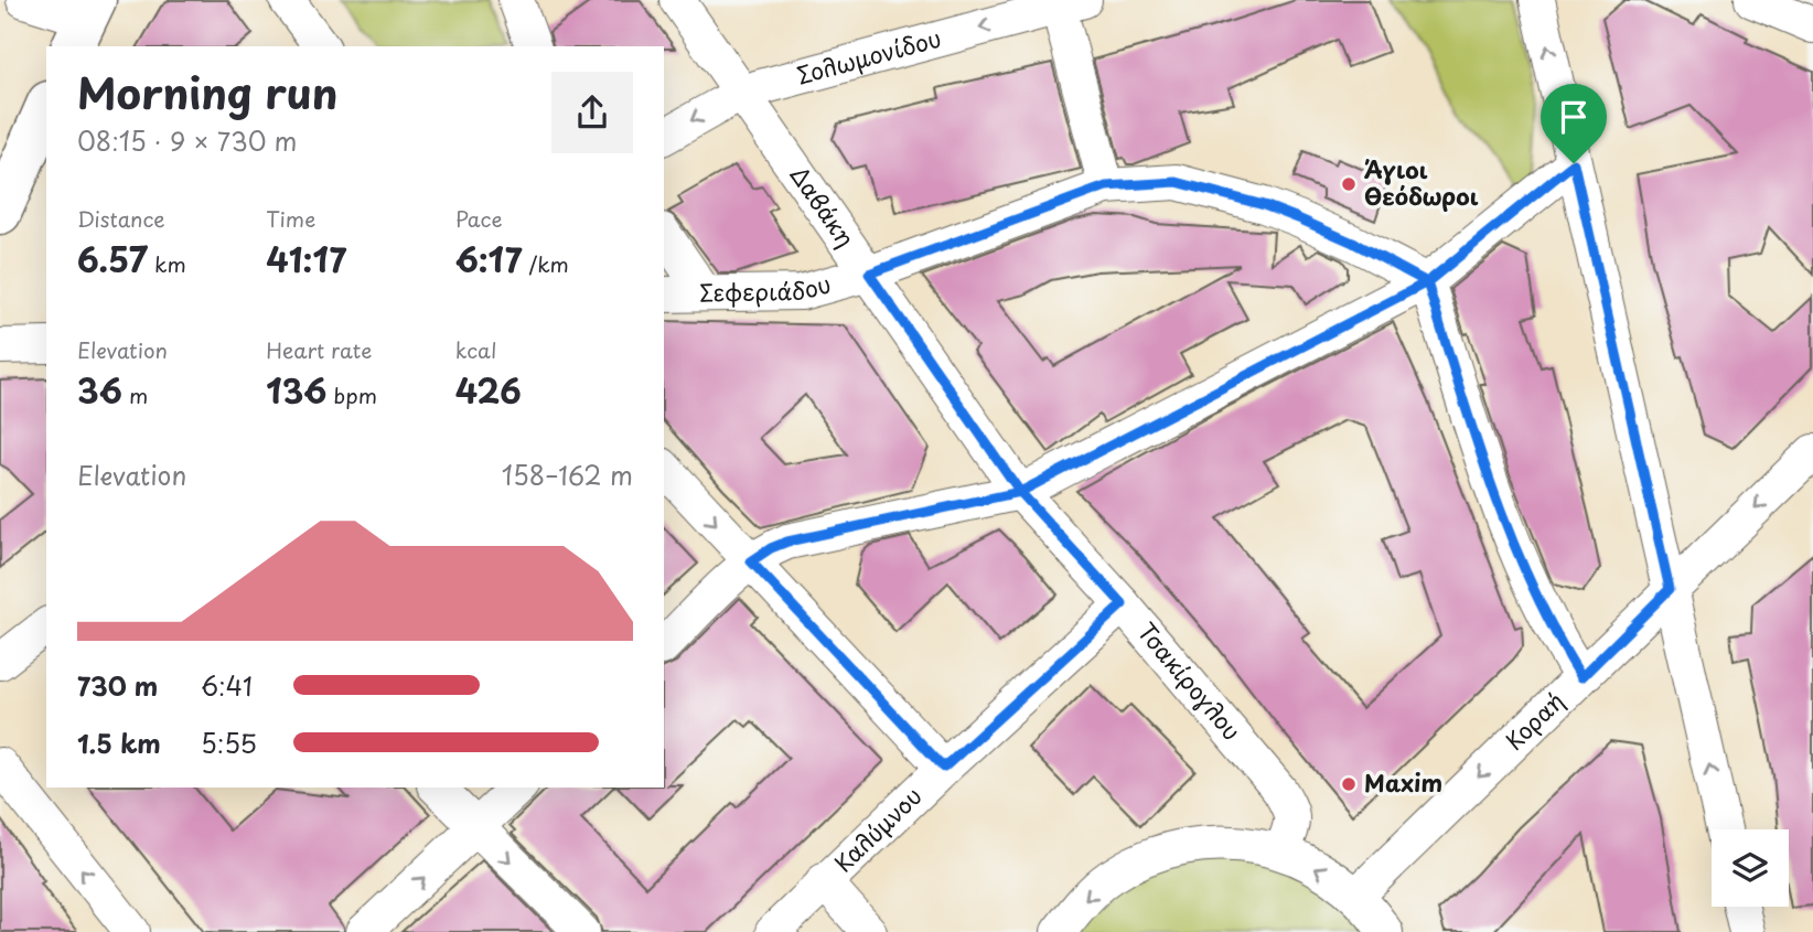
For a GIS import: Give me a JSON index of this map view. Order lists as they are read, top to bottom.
{
  "streets": {
    "street": [
      "Σολωμονίδου",
      "Δαβάκη",
      "Σεφεριάδου",
      "Τσακίρογλου",
      "Κοραή",
      "Καλύμνου"
    ]
  },
  "crossings": [
    ["Σολωμονίδου", "Δαβάκη"],
    ["Δαβάκη", "Σεφεριάδου"],
    ["Δαβάκη", "Τσακίρογλου"],
    ["Τσακίρογλου", "Καλύμνου"]
  ],
  "one_way": ["Σολωμονίδου", "Κοραή"],
  "places": ["Άγιοι Θεόδωροι", "Maxim"],
  "page": {
    "heading": ["Morning run", "08:15 · 9 × 730 m"],
    "stats": [
      ["Distance", "6.57 km"],
      ["Time", "41:17"],
      ["Pace", "6:17 /km"],
      ["Elevation", "36 m"],
      ["Heart rate", "136 bpm"],
      ["kcal", "426"]
    ],
    "chart": ["Elevation", "158–162 m"],
    "list": [
      {
        "name": "730 m",
        "note": "6:41"
      },
      {
        "name": "1.5 km",
        "note": "5:55"
      }
    ]
  }
}
